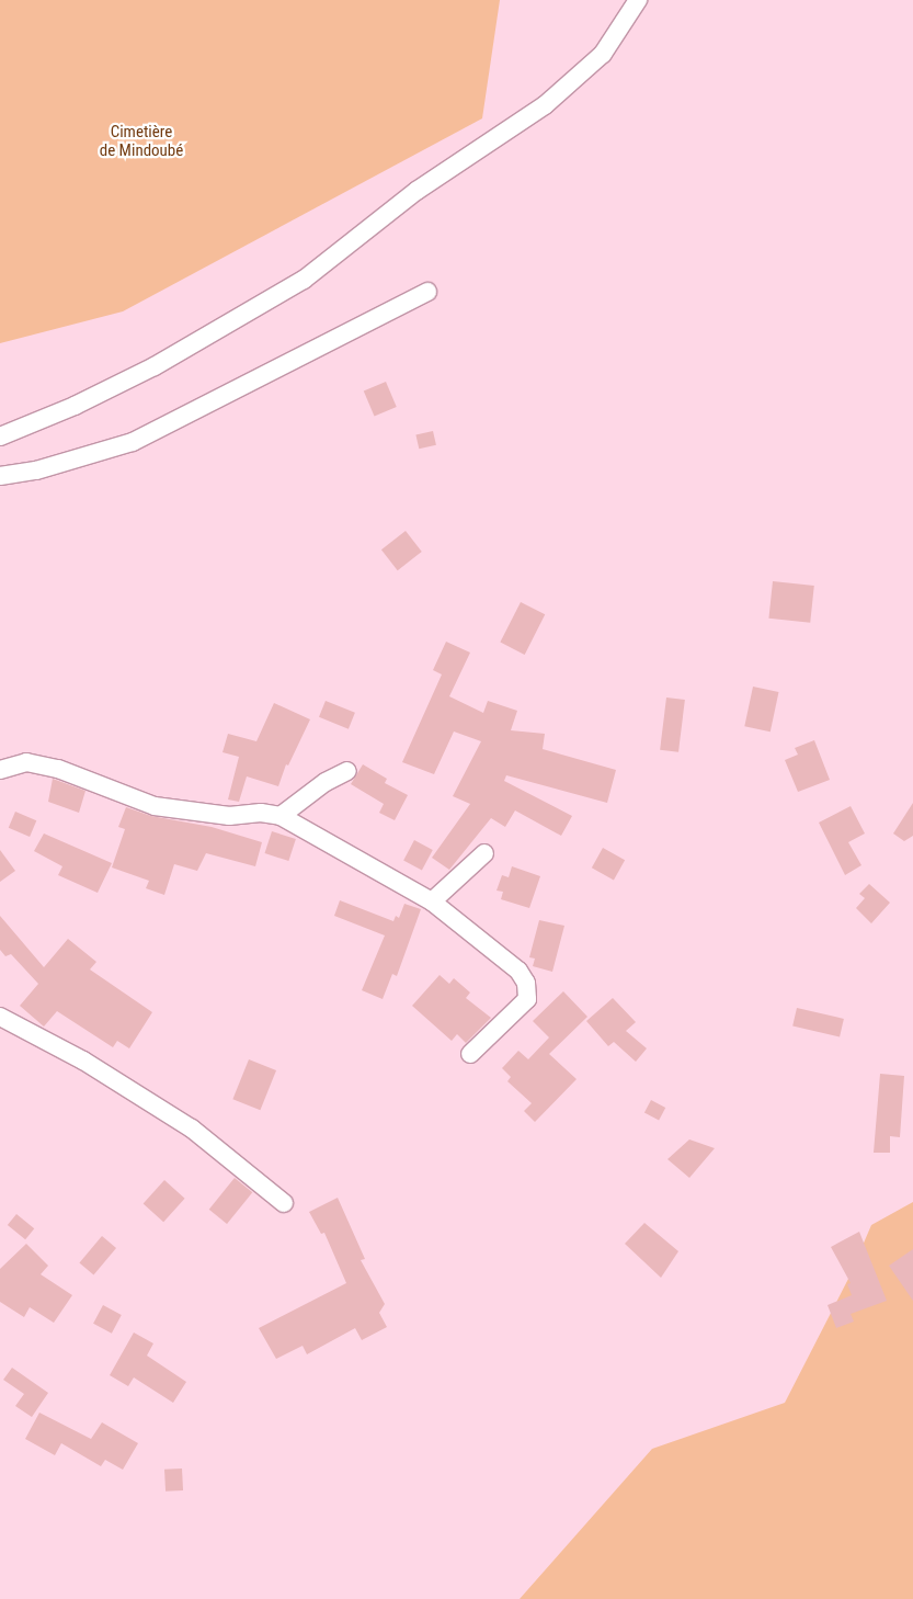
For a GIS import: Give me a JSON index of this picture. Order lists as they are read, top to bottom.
{
  "parks": ["Cimetière de Mindoubé"]
}
